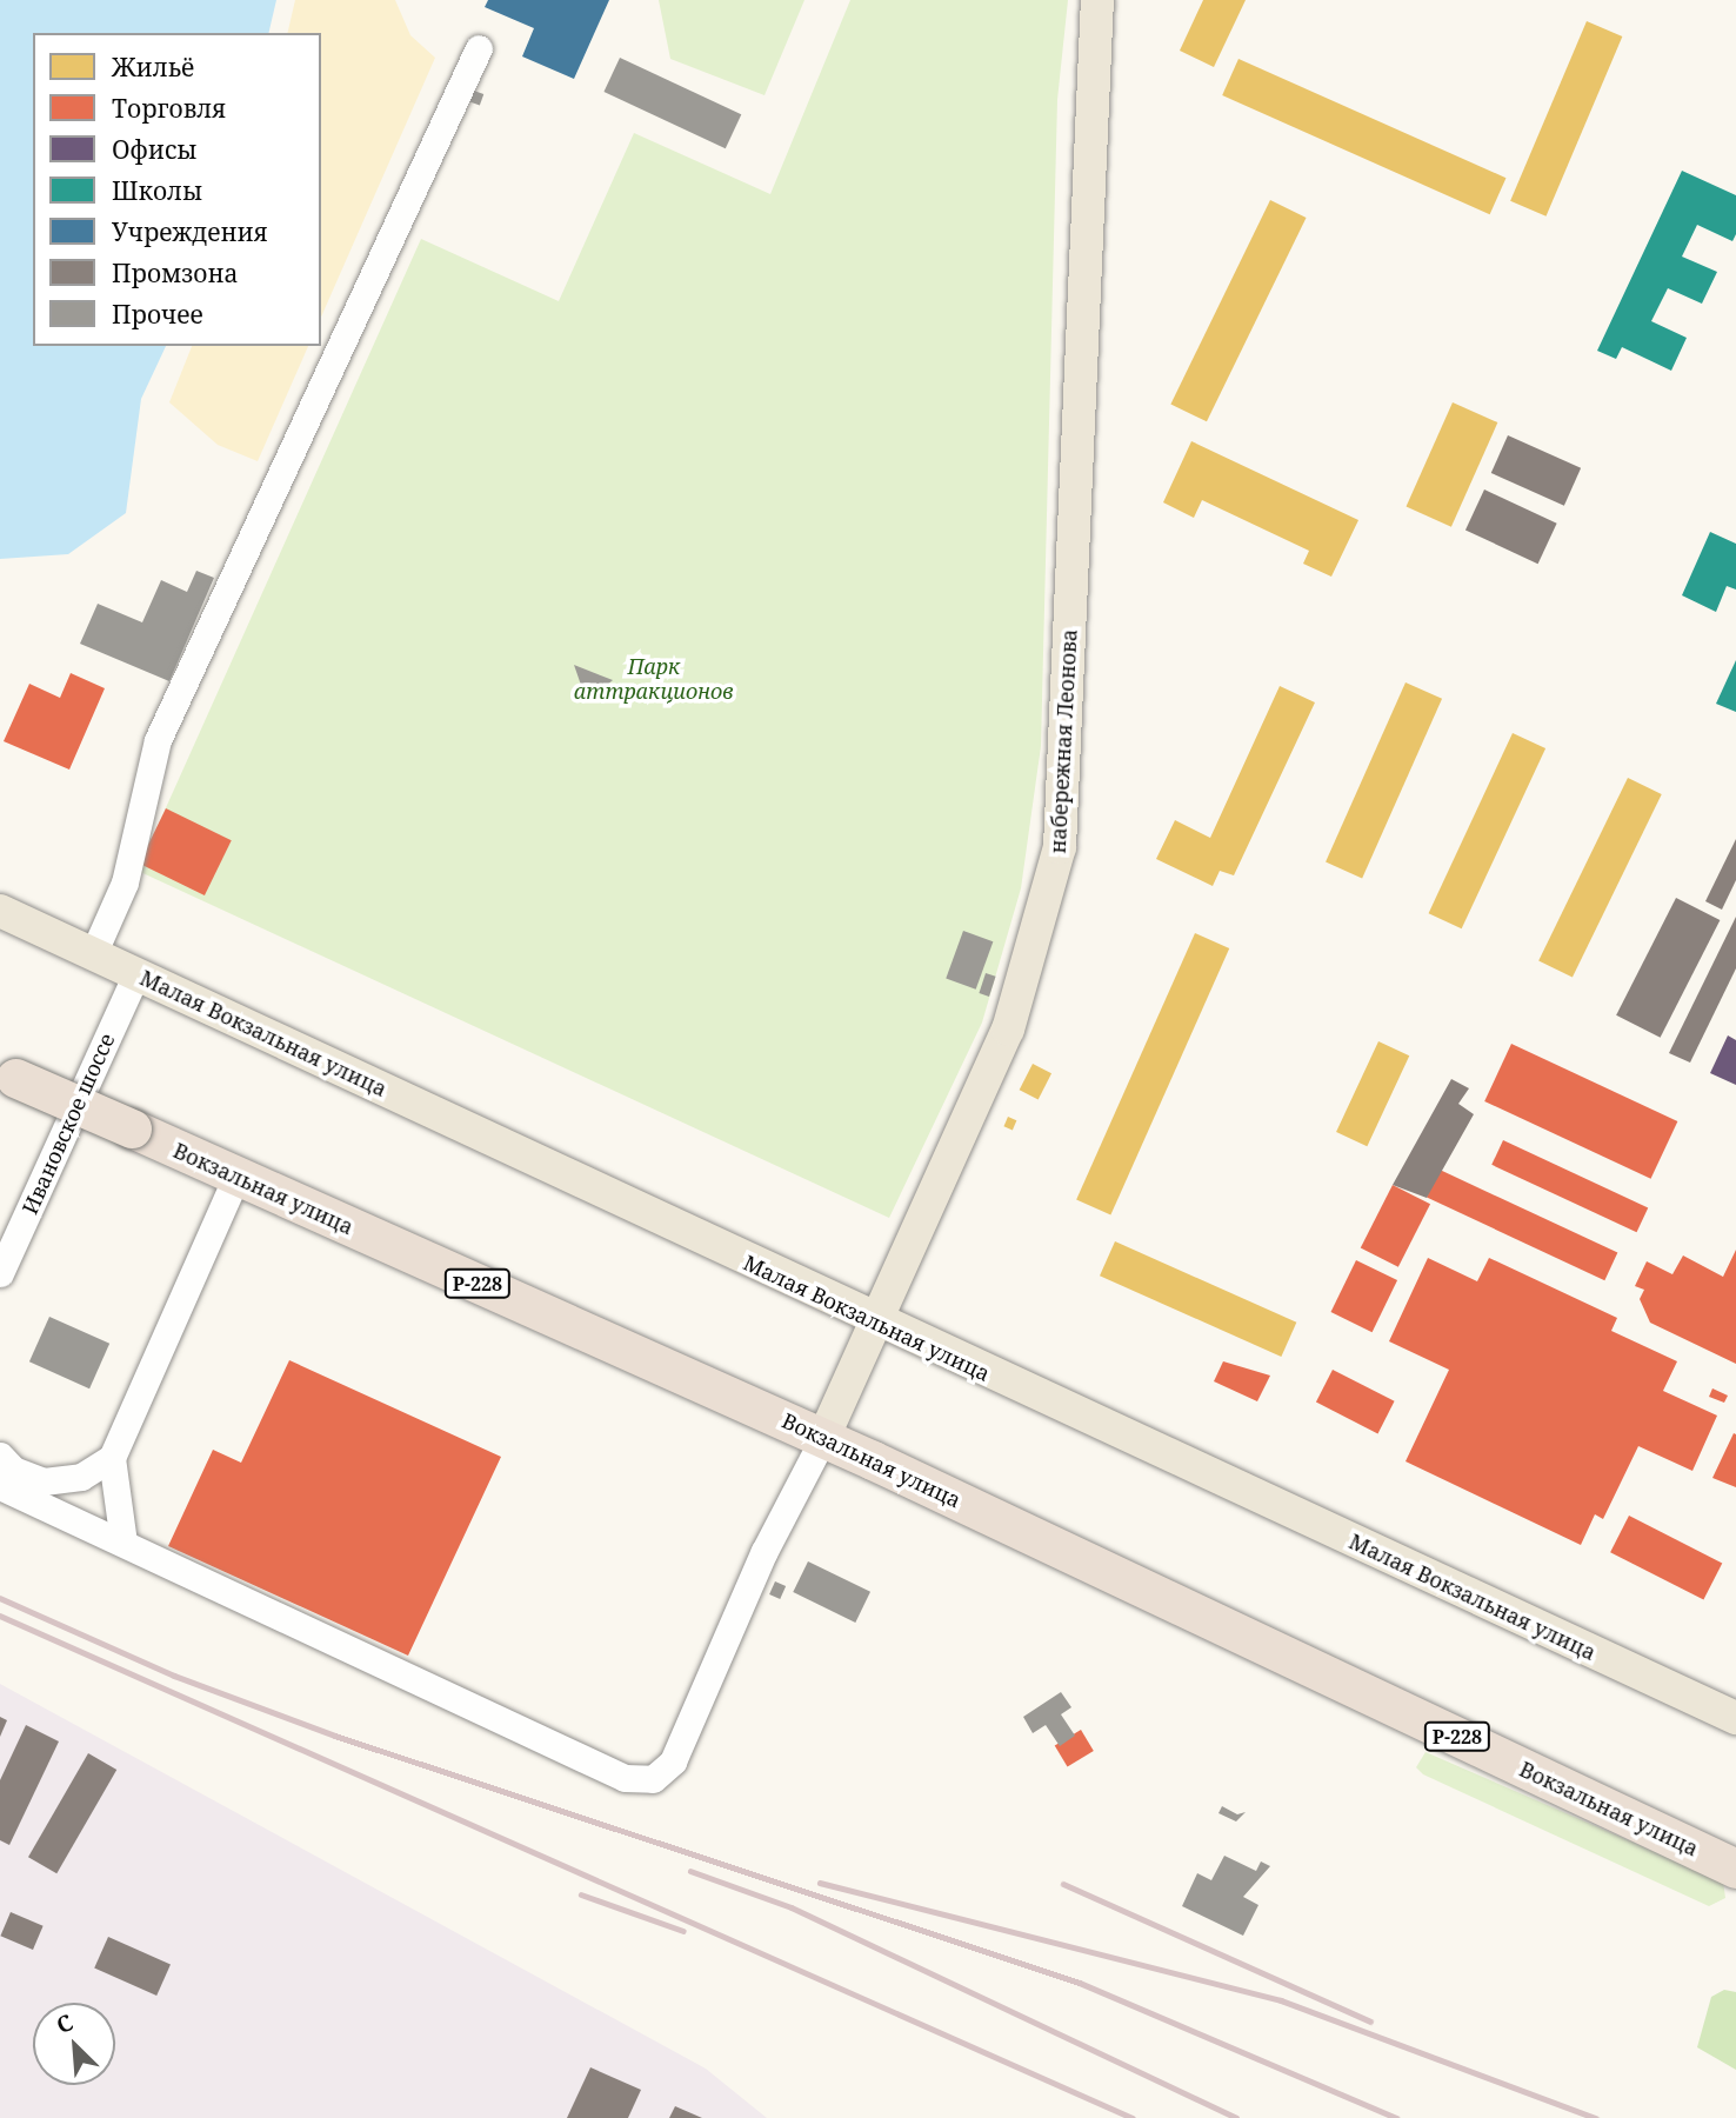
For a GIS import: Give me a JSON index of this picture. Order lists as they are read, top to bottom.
{
  "streets": {
    "highway": ["Вокзальная улица", "Р-228"],
    "main road": ["набережная Леонова", "Малая Вокзальная улица"],
    "street": ["Ивановское шоссе"]
  },
  "crossings": [
    ["набережная Леонова", "Малая Вокзальная улица"],
    ["набережная Леонова", "Вокзальная улица"],
    ["Малая Вокзальная улица", "Ивановское шоссе"]
  ],
  "parks": ["Парк аттракционов"],
  "legend": [
    "Жильё",
    "Торговля",
    "Офисы",
    "Школы",
    "Учреждения",
    "Промзона",
    "Прочее"
  ],
  "north": "top left"
}
